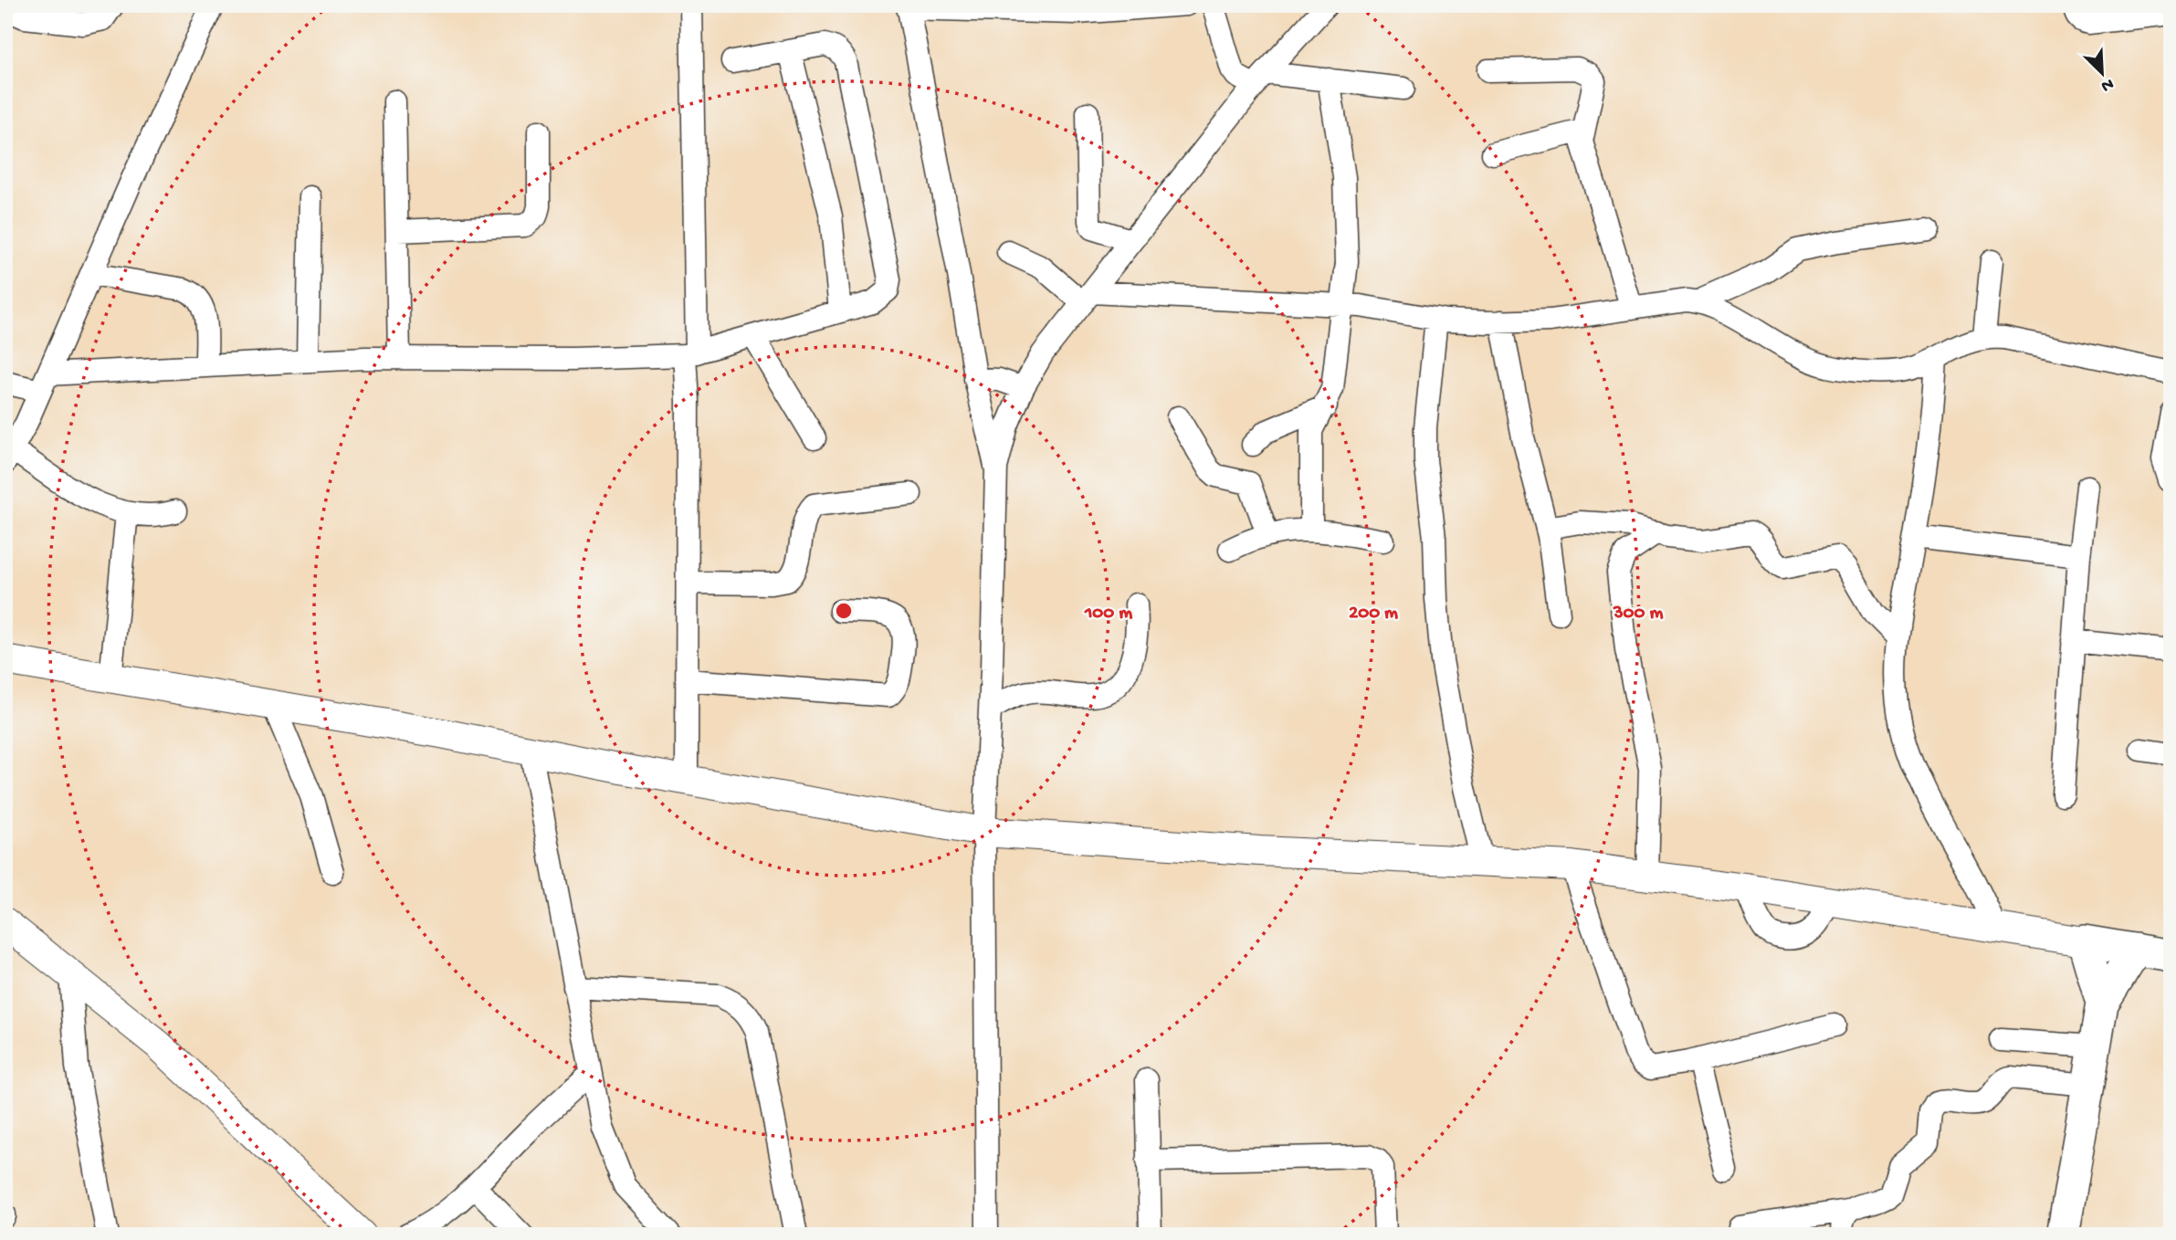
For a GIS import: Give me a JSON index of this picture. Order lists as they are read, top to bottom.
{
  "north": "bottom right",
  "rings": ["100 m", "200 m", "300 m"]
}
